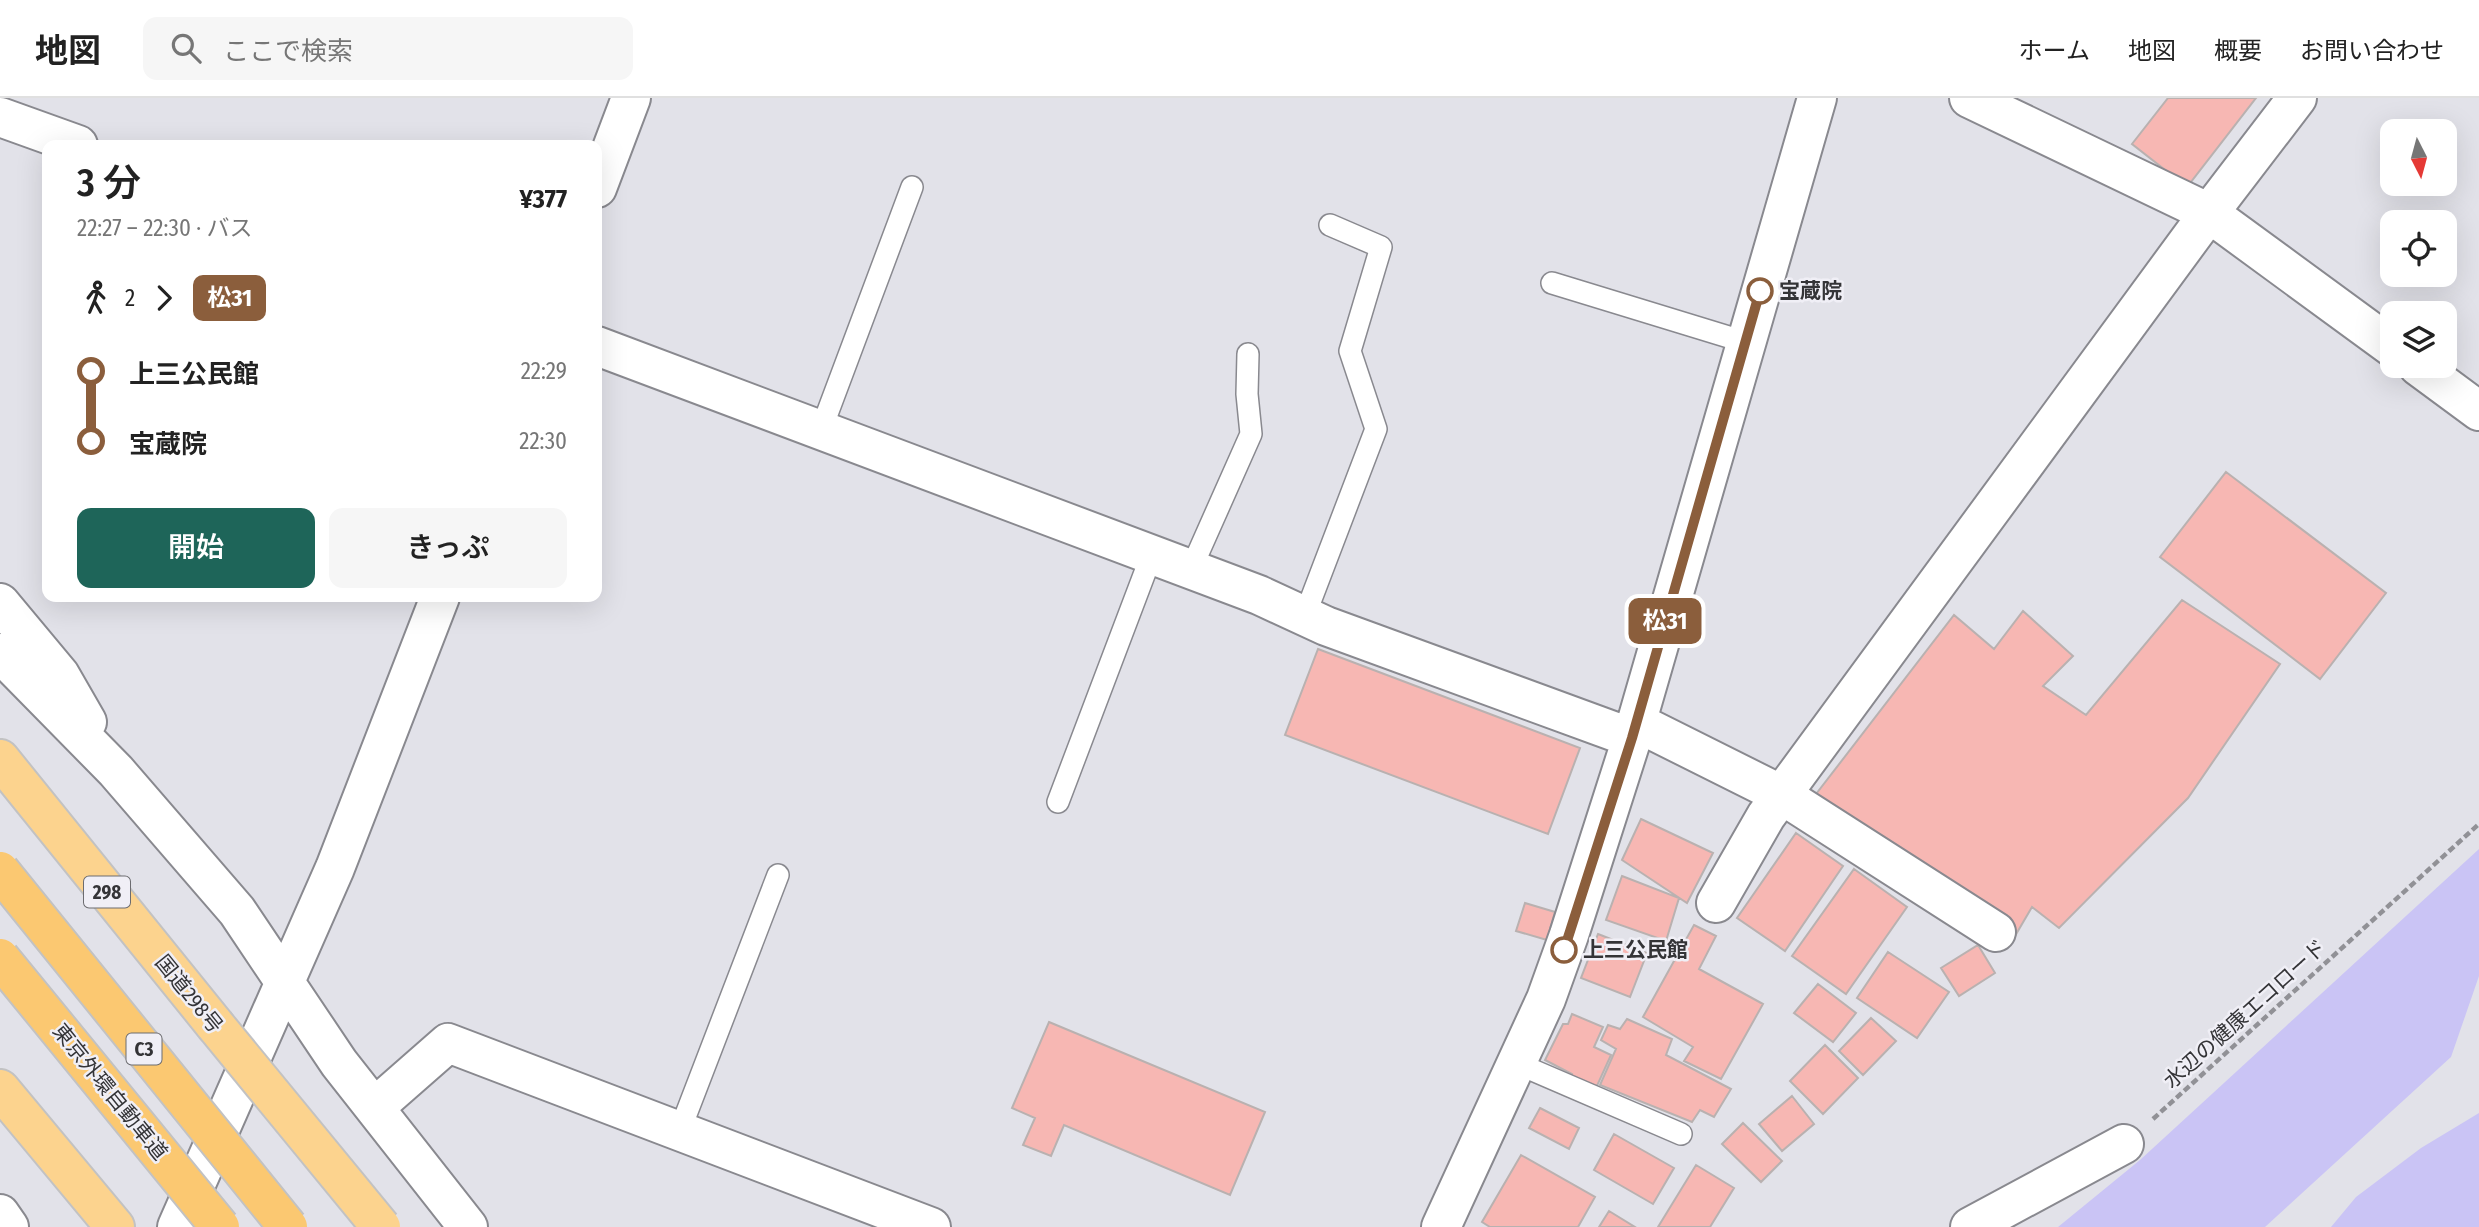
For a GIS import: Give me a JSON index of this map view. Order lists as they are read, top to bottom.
{
  "streets": {
    "highway": [
      "298",
      "国道298号",
      "C3",
      "東京外環自動車道"
    ],
    "path": ["水辺の健康エコロード"]
  },
  "places": ["宝蔵院", "上三公民館"],
  "lines": ["bus line 松31"],
  "north": "bottom",
  "page": {
    "header": "地図",
    "search": "ここで検索",
    "nav": [
      "ホーム",
      "地図",
      "概要",
      "お問い合わせ"
    ],
    "on_map": "松31",
    "heading": ["3 分", "22:27 – 22:30 · バス", "¥377"],
    "legs": ["2", "松31"],
    "list": [
      {
        "name": "上三公民館",
        "value": "22:29"
      },
      {
        "name": "宝蔵院",
        "value": "22:30"
      }
    ],
    "buttons": ["開始", "きっぷ"]
  }
}
